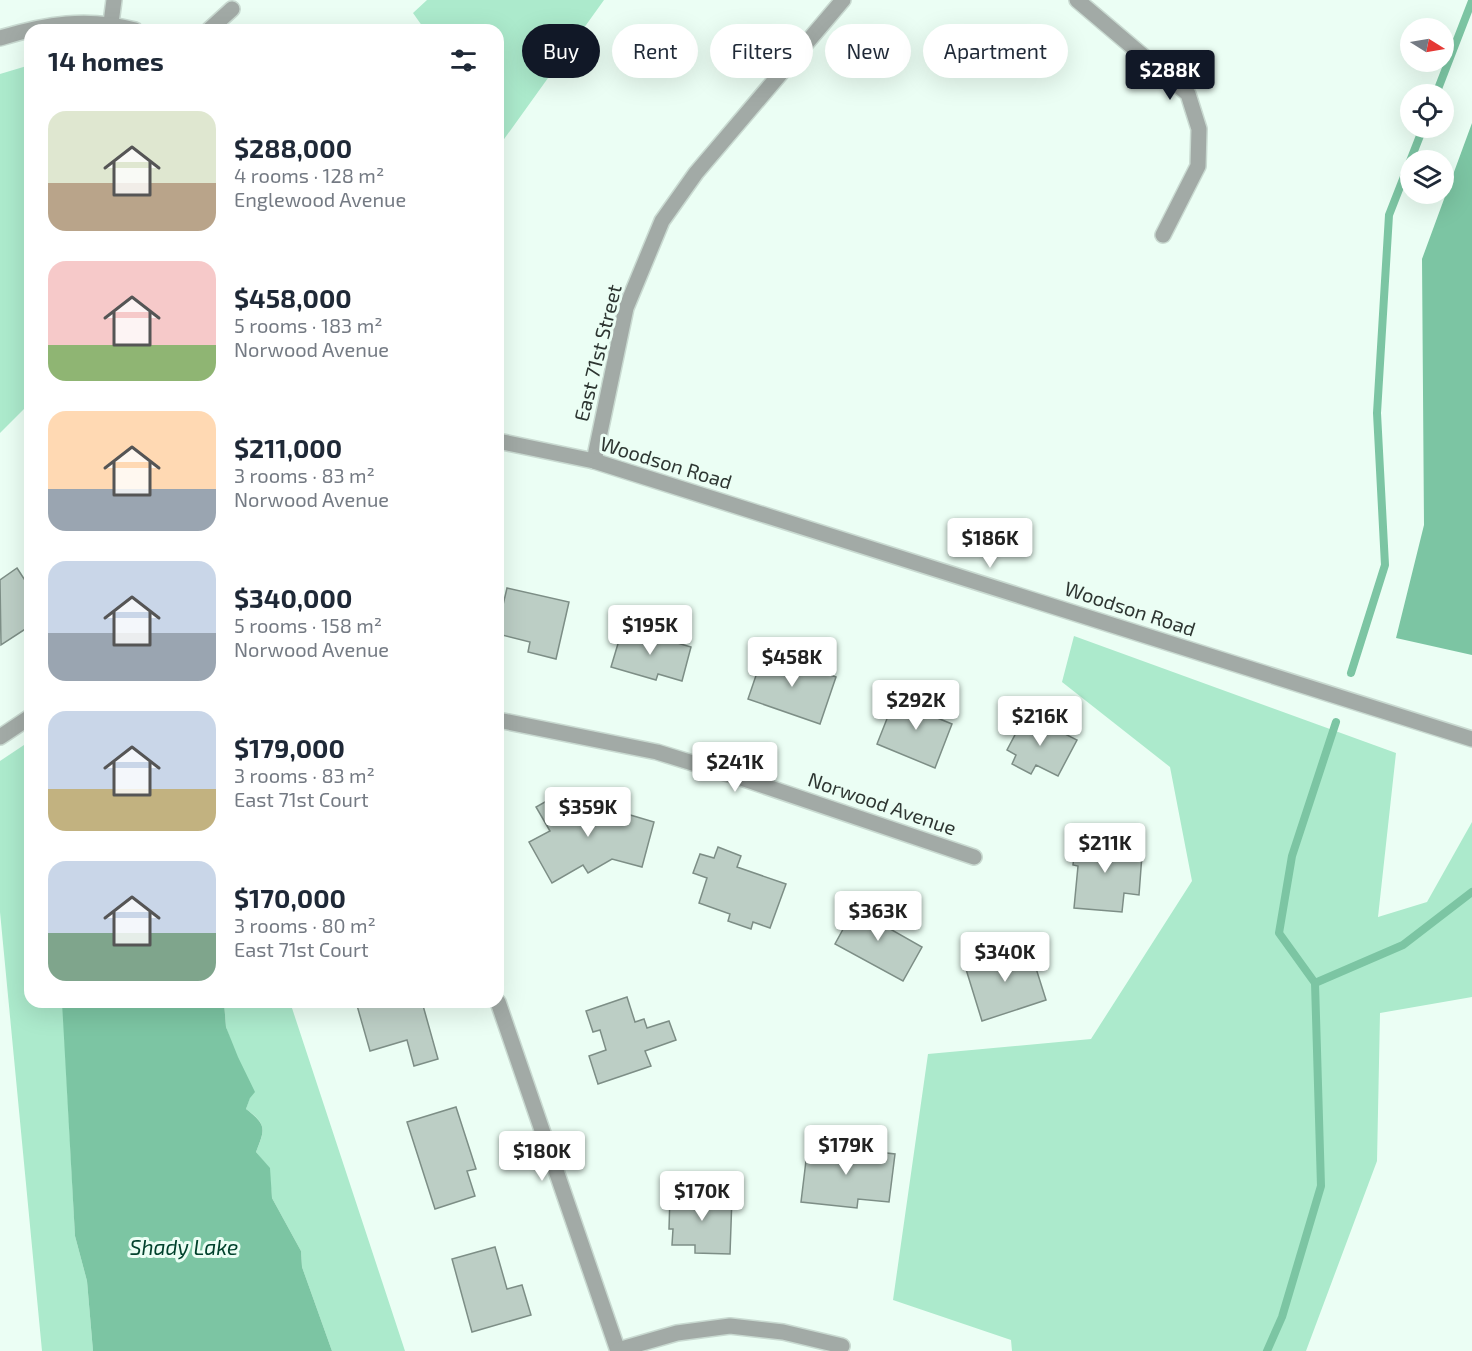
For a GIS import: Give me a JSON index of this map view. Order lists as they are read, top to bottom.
{
  "streets": {
    "street": ["East 71st Street", "Woodson Road", "Norwood Avenue"]
  },
  "crossings": [
    ["East 71st Street", "Woodson Road"]
  ],
  "water": ["Shady Lake"],
  "north": "right",
  "page": {
    "chip": [
      "Buy",
      "Rent",
      "Filters",
      "New",
      "Apartment"
    ],
    "heading": "14 homes",
    "price": [
      "$288K",
      "$186K",
      "$195K",
      "$458K",
      "$292K",
      "$216K",
      "$241K",
      "$359K",
      "$211K",
      "$363K",
      "$340K",
      "$179K",
      "$180K",
      "$170K"
    ],
    "list": [
      {
        "name": "$288,000",
        "note": "4 rooms · 128 m² · Englewood Avenue"
      },
      {
        "name": "$458,000",
        "note": "5 rooms · 183 m² · Norwood Avenue"
      },
      {
        "name": "$211,000",
        "note": "3 rooms · 83 m² · Norwood Avenue"
      },
      {
        "name": "$340,000",
        "note": "5 rooms · 158 m² · Norwood Avenue"
      },
      {
        "name": "$179,000",
        "note": "3 rooms · 83 m² · East 71st Court"
      },
      {
        "name": "$170,000",
        "note": "3 rooms · 80 m² · East 71st Court"
      }
    ]
  }
}
